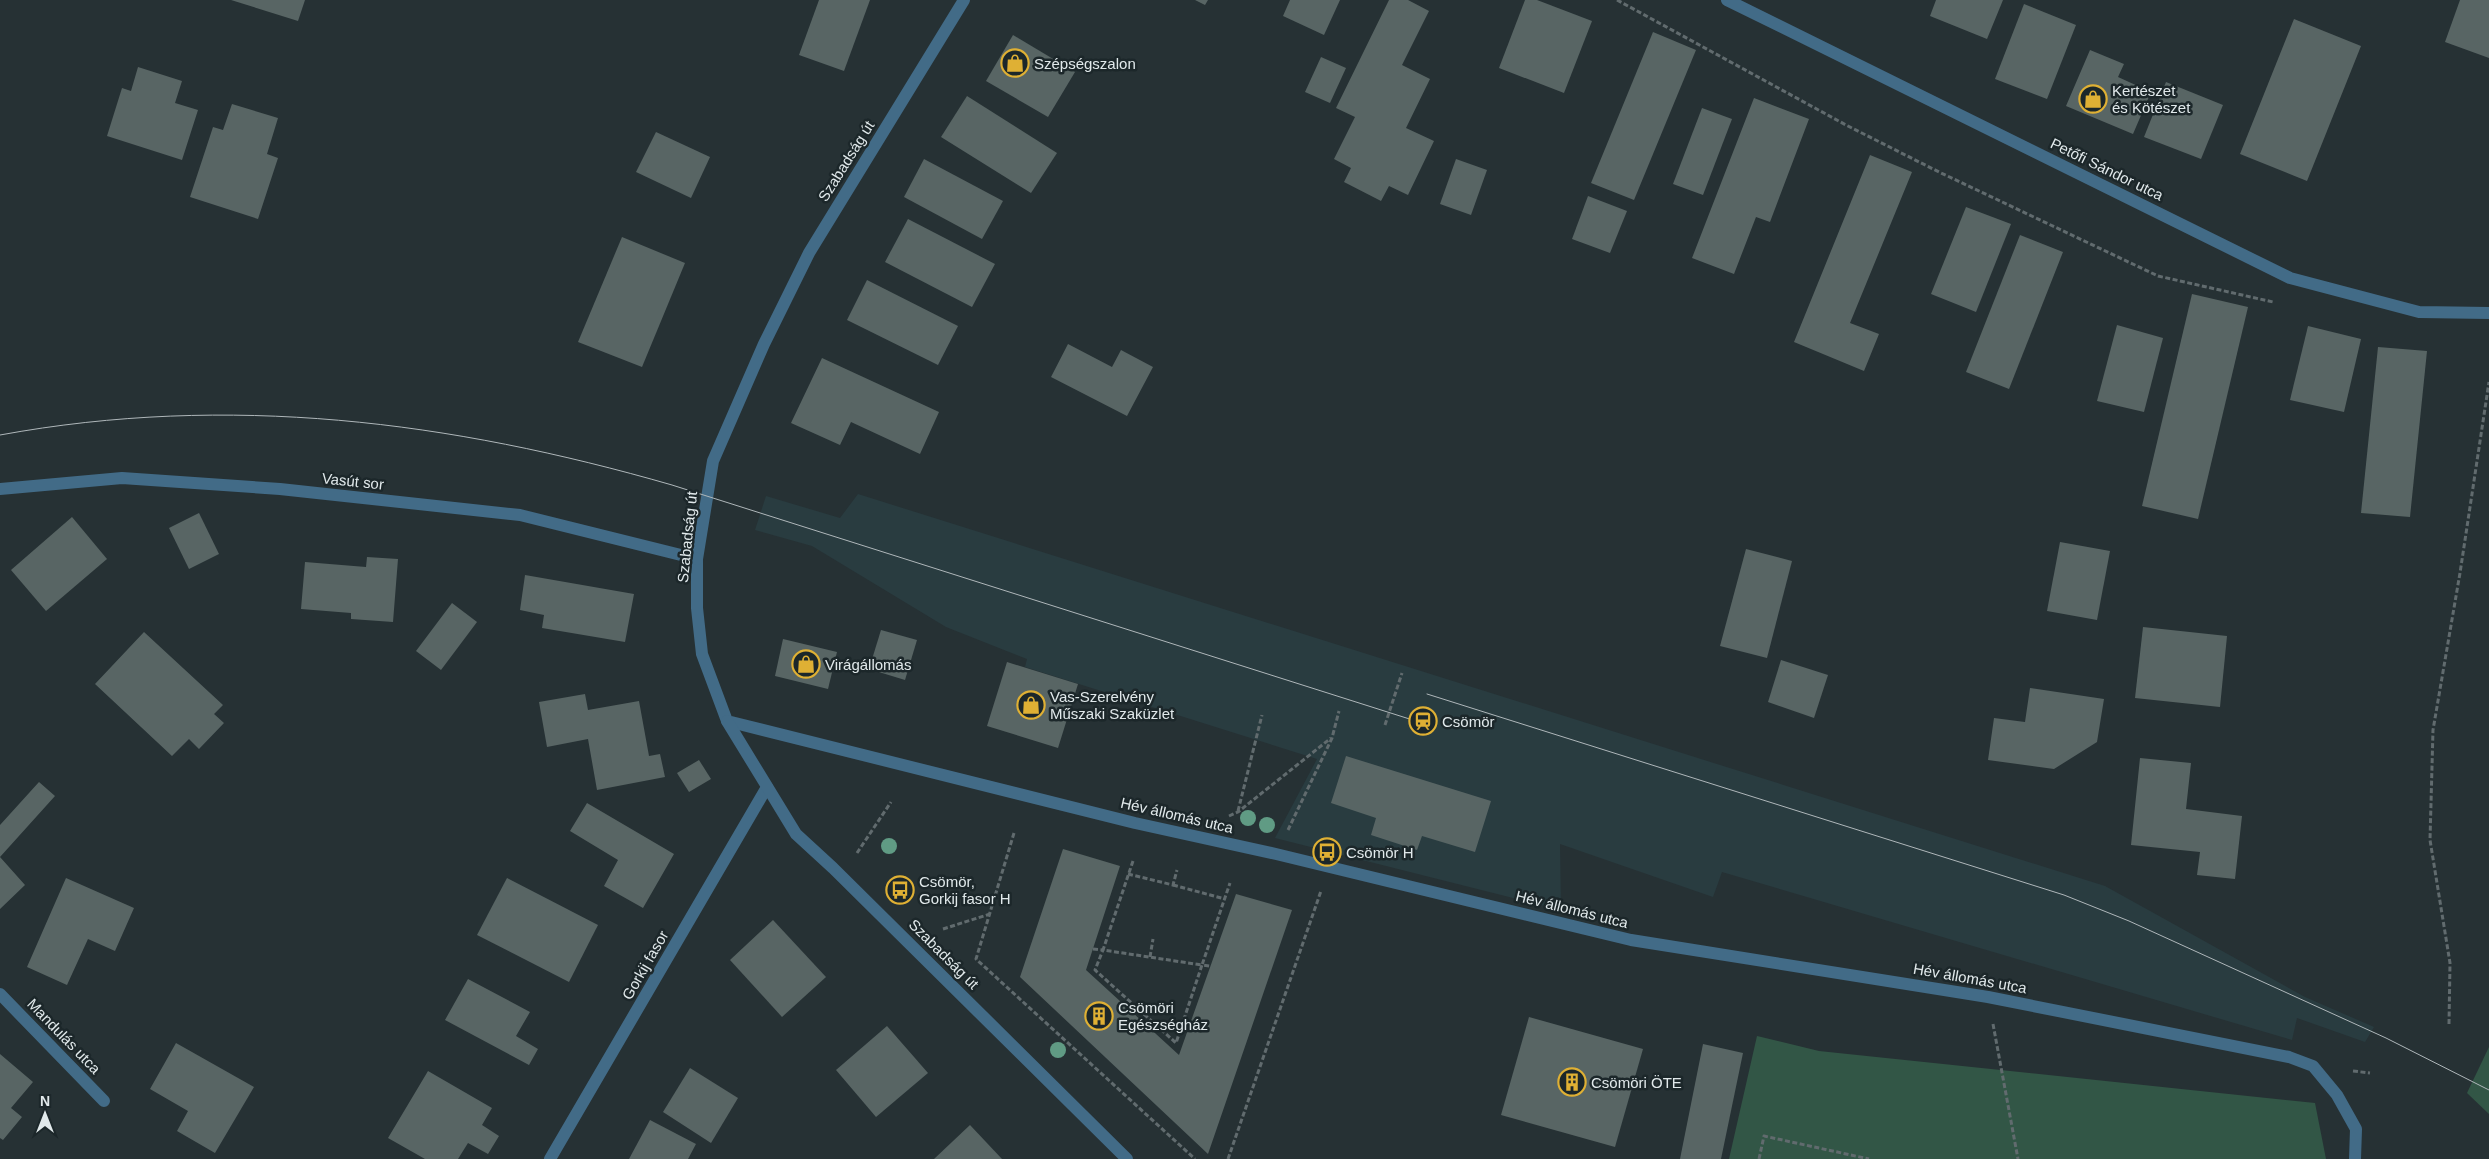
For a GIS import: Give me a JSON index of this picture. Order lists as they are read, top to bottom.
{
  "streets": {
    "street": [
      "Szabadság út",
      "Petőfi Sándor utca",
      "Vasút sor",
      "Hév állomás utca",
      "Gorkij fasor",
      "Mandulás utca"
    ]
  },
  "crossings": [
    ["Szabadság út", "Vasút sor"],
    ["Szabadság út", "Hév állomás utca"],
    ["Szabadság út", "Gorkij fasor"]
  ],
  "places": {
    "shop": [
      "Szépségszalon",
      "Kertészet és Kötészet",
      "Virágállomás",
      "Vas-Szerelvény Műszaki Szaküzlet"
    ],
    "station": ["Csömör"],
    "bus stop": ["Csömör H", "Csömör, Gorkij fasor H"],
    "building": ["Csömöri Egészségház", "Csömöri ÖTE"]
  },
  "north": "top"
}
